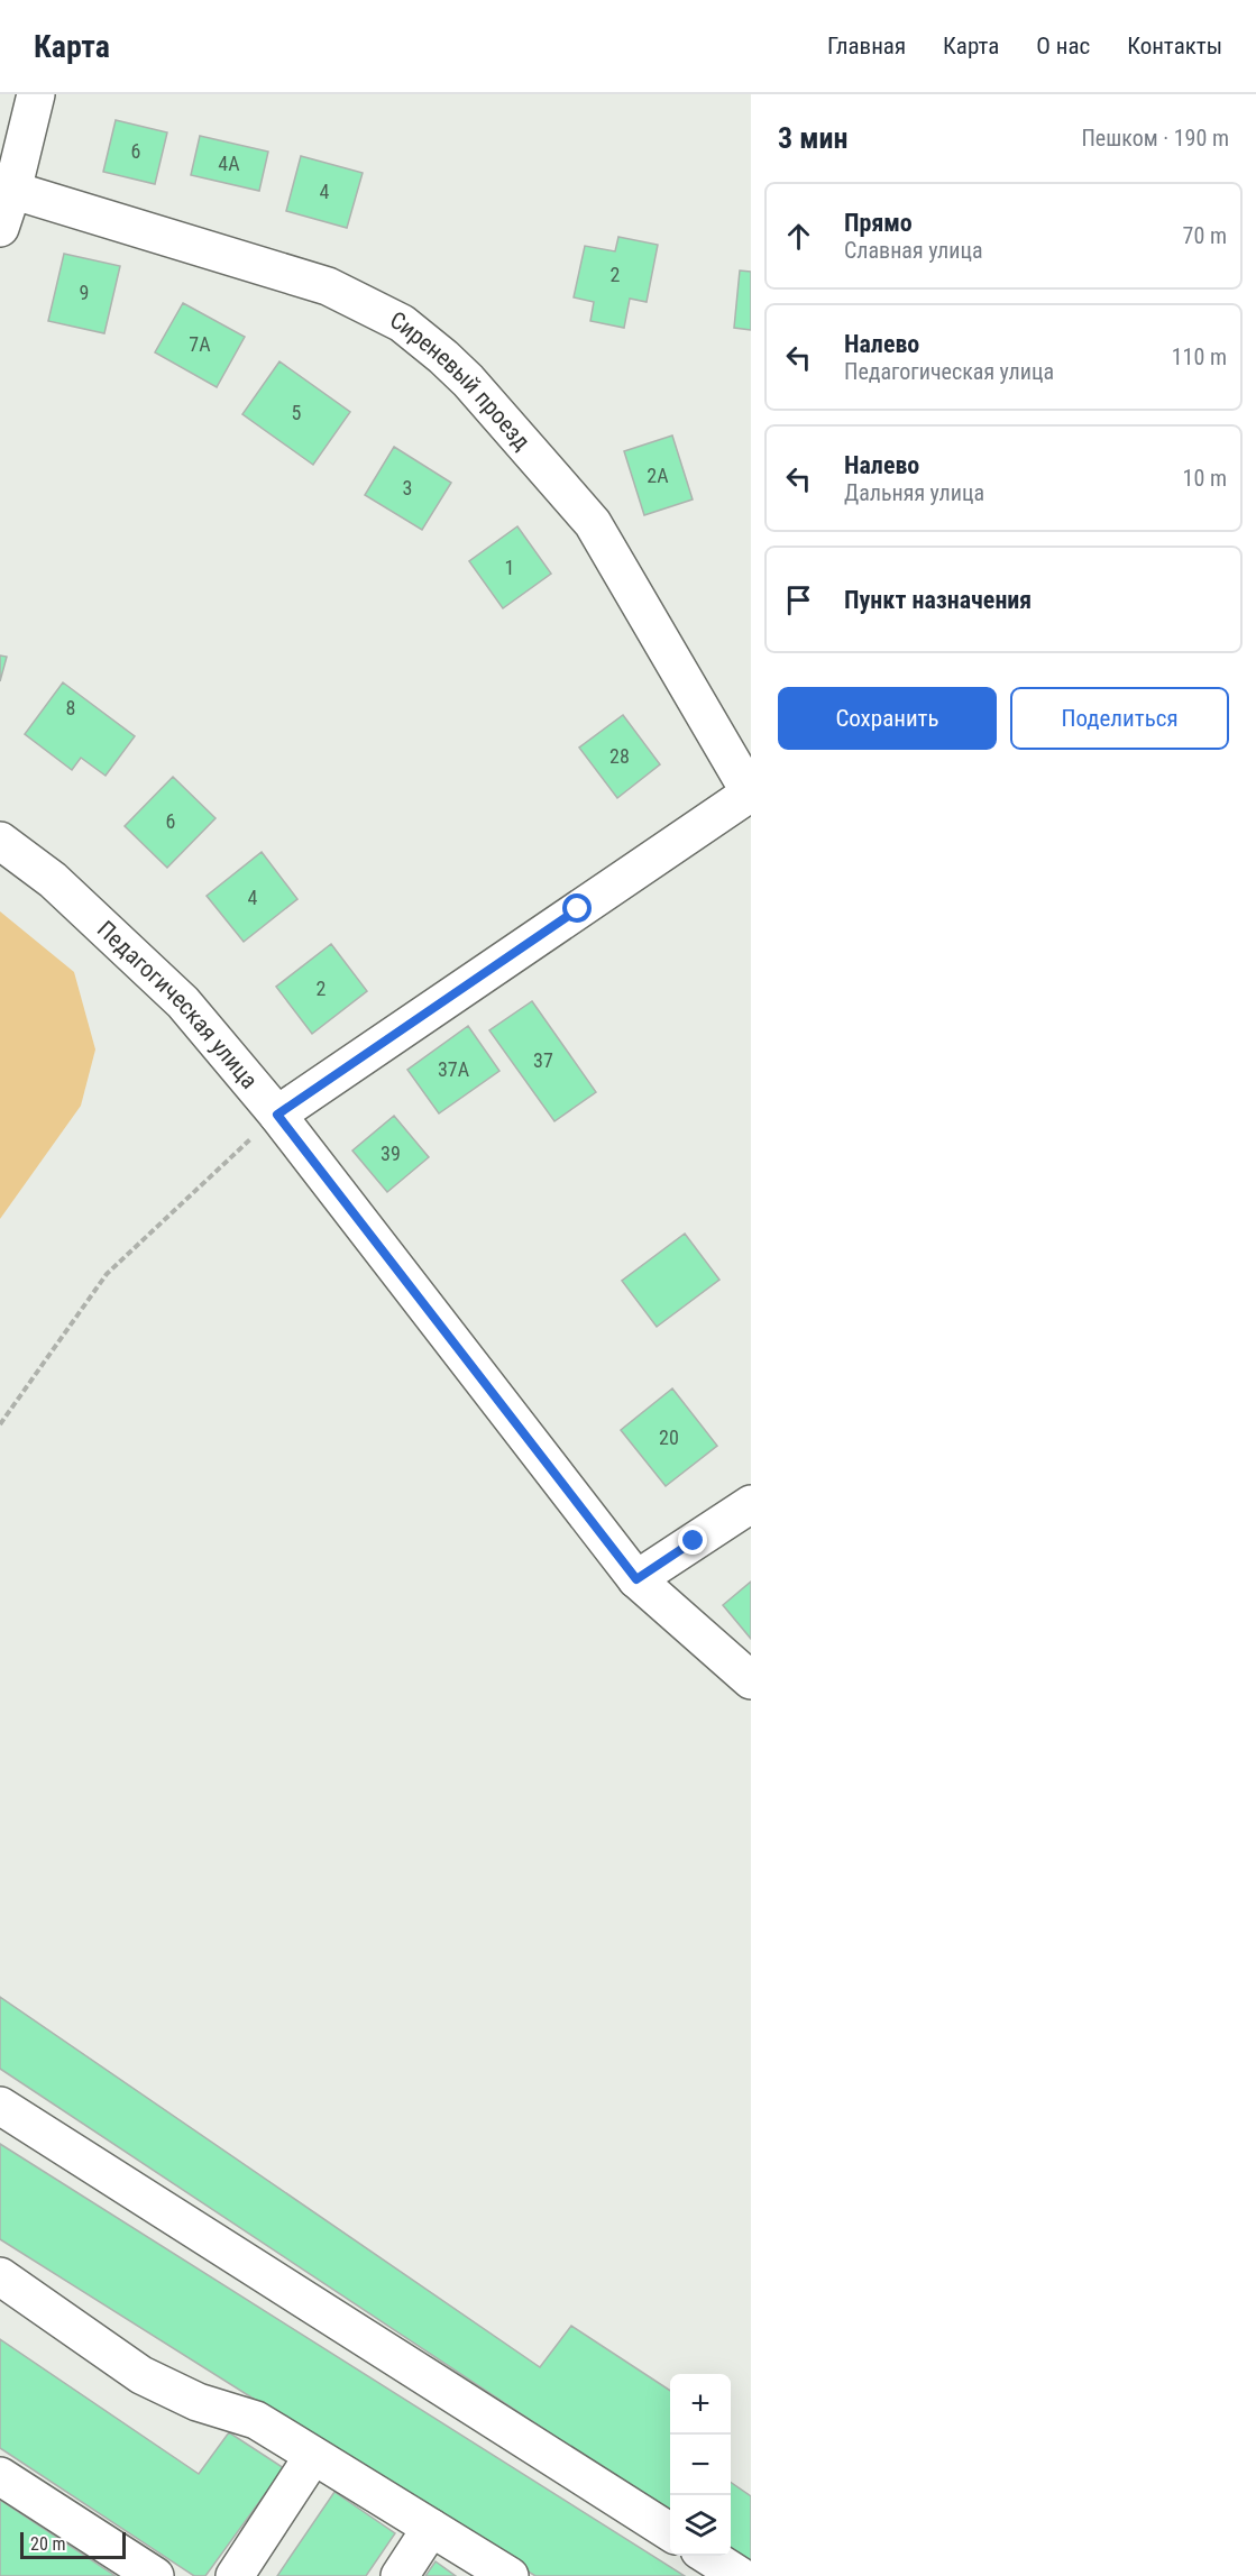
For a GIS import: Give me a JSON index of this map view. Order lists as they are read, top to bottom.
{
  "streets": {
    "street": ["Сиреневый проезд", "Педагогическая улица"]
  },
  "house_numbers": [
    "6",
    "4А",
    "4",
    "2",
    "9",
    "7А",
    "5",
    "2А",
    "3",
    "1",
    "8",
    "28",
    "6",
    "4",
    "2",
    "37",
    "37А",
    "39",
    "20"
  ],
  "scale_bar": "20 m",
  "page": {
    "header": "Карта",
    "nav": [
      "Главная",
      "Карта",
      "О нас",
      "Контакты"
    ],
    "heading": ["3 мин", "Пешком · 190 m"],
    "list": [
      ["Прямо", "Славная улица", "70 m"],
      ["Налево", "Педагогическая улица", "110 m"],
      ["Налево", "Дальняя улица", "10 m"],
      "Пункт назначения"
    ],
    "buttons": ["Сохранить", "Поделиться"],
    "map_buttons": ["+", "−"],
    "scale": "20 m"
  }
}
